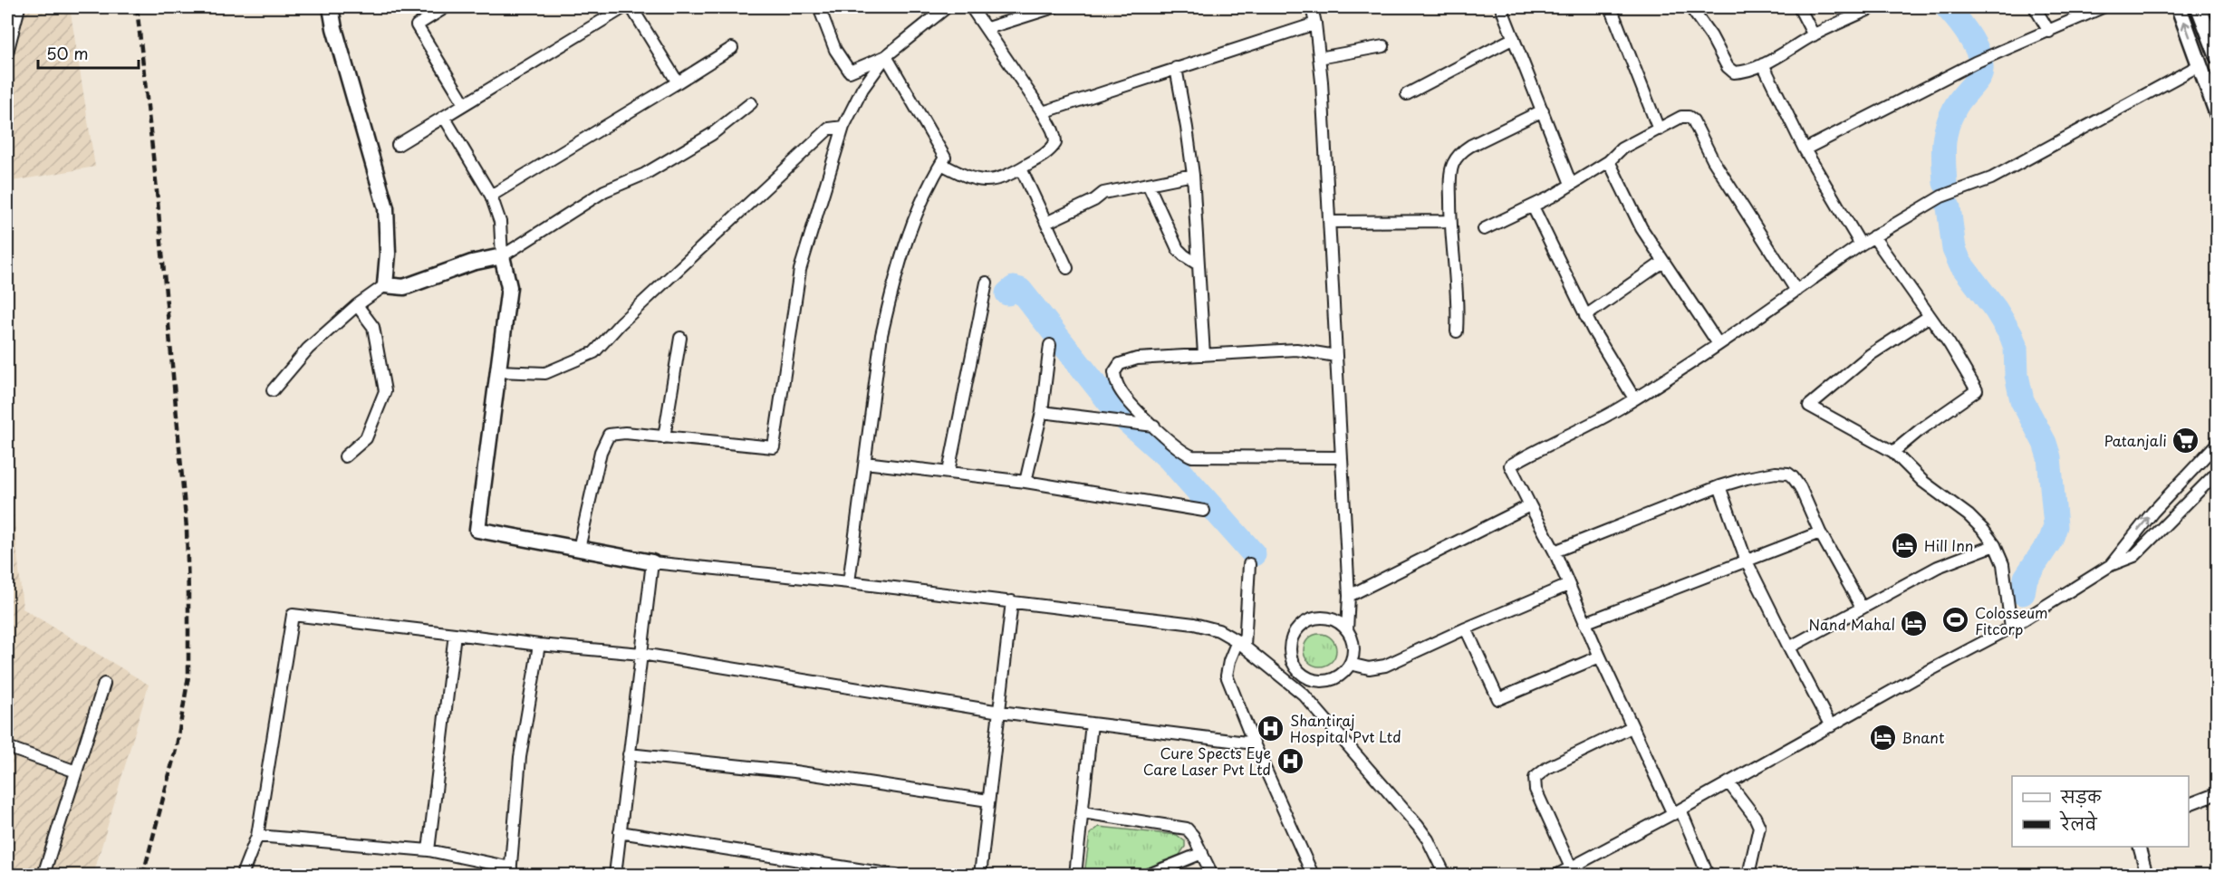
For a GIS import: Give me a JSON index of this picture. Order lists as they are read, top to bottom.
{
  "places": {
    "supermarket": ["Patanjali"],
    "hotel": ["Hill Inn", "Nand Mahal", "Bnant"],
    "sports": ["Colosseum Fitcorp"],
    "hospital": ["Shantiraj Hospital Pvt Ltd", "Cure Spects Eye Care Laser Pvt Ltd"]
  },
  "legend": ["सड़क", "रेलवे"],
  "scale_bar": "50 m"
}
